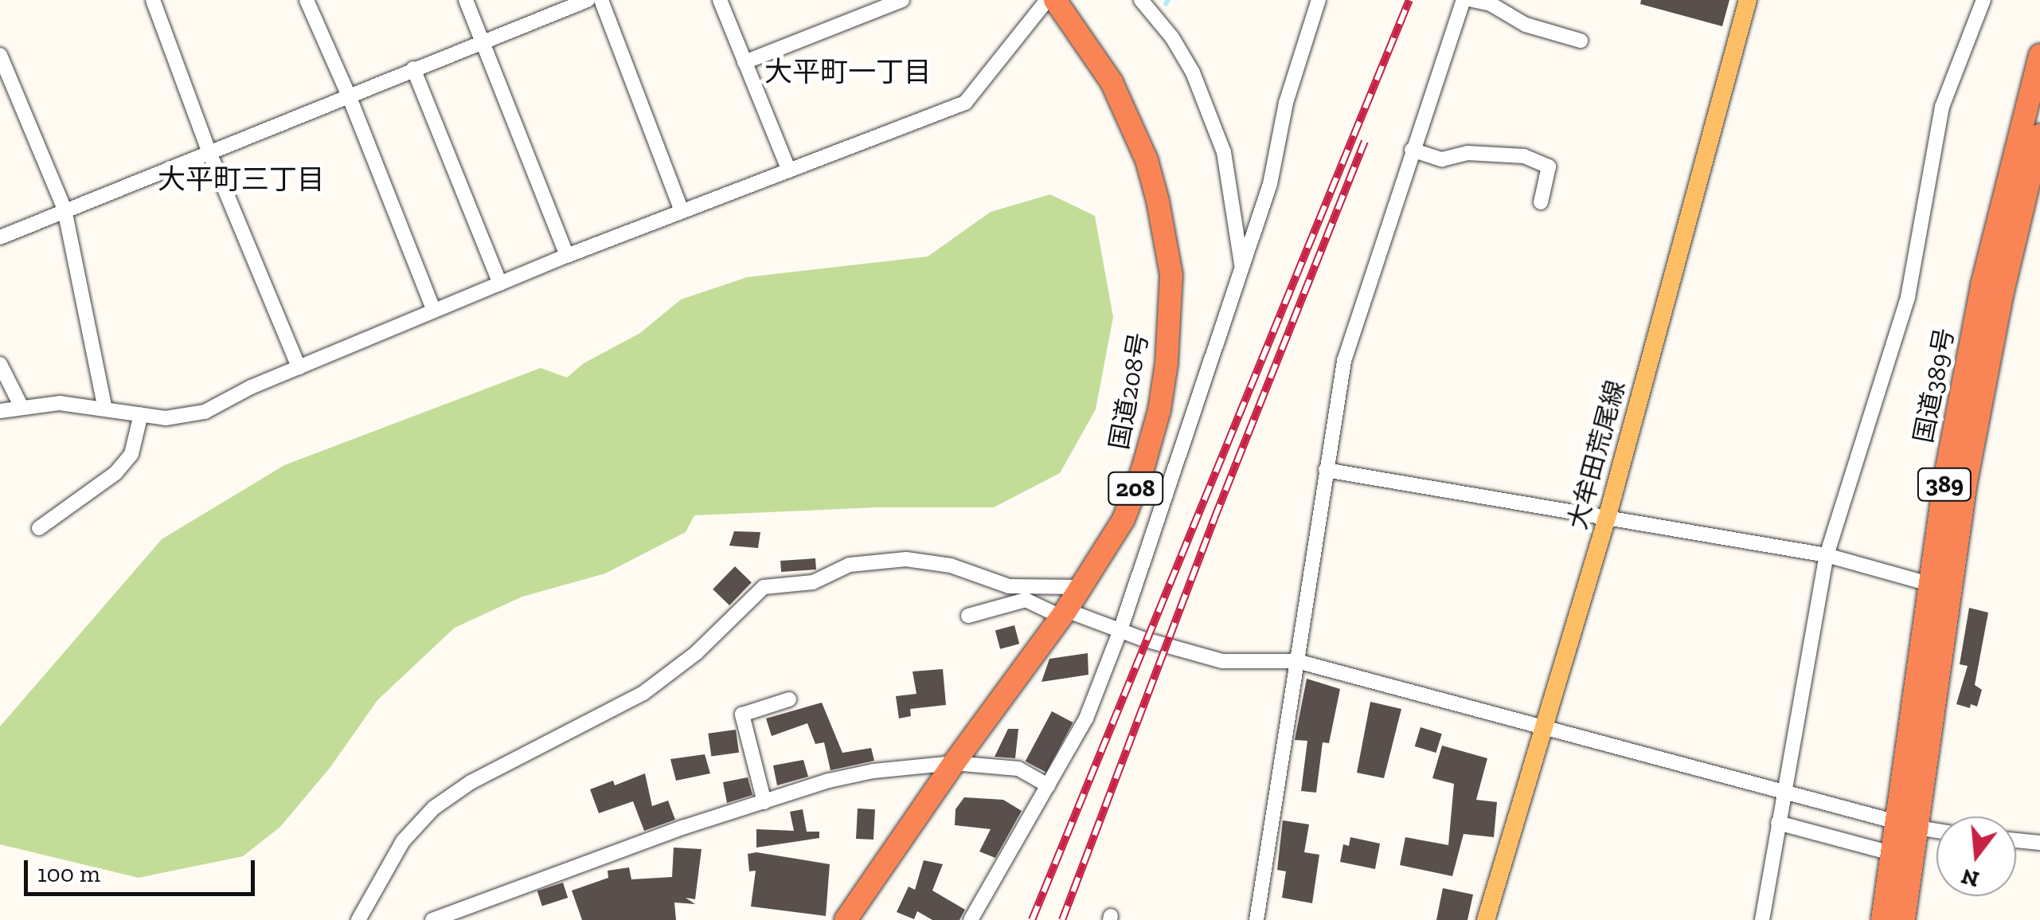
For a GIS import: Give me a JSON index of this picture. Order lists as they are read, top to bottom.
{
  "streets": {
    "highway": [
      "国道389号",
      "国道208号",
      "389",
      "208"
    ],
    "main road": ["大牟田荒尾線"]
  },
  "districts": ["大平町一丁目", "大平町三丁目"],
  "scale_bar": "100 m",
  "north": "bottom"
}
